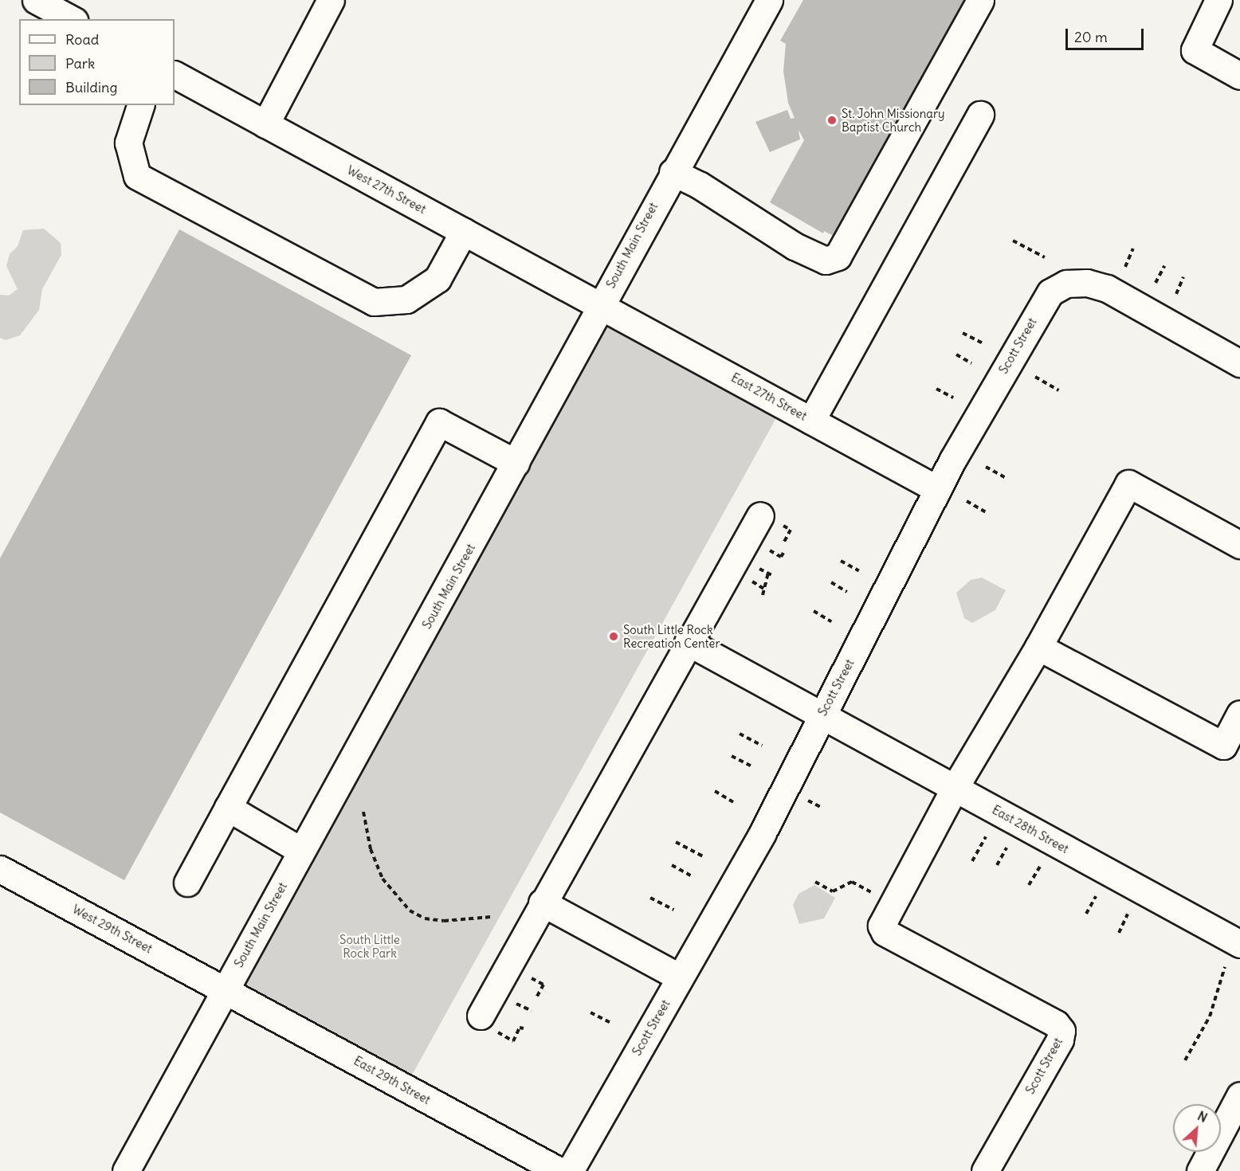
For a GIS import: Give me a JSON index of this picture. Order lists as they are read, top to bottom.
{
  "streets": {
    "street": [
      "West 27th Street",
      "South Main Street",
      "Scott Street",
      "East 27th Street",
      "East 28th Street",
      "West 29th Street",
      "East 29th Street"
    ]
  },
  "crossings": [
    ["West 27th Street", "South Main Street"],
    ["West 27th Street", "East 27th Street"],
    ["South Main Street", "East 27th Street"],
    ["South Main Street", "West 29th Street"],
    ["South Main Street", "East 29th Street"],
    ["Scott Street", "East 27th Street"],
    ["Scott Street", "East 28th Street"],
    ["Scott Street", "East 29th Street"],
    ["West 29th Street", "East 29th Street"]
  ],
  "parks": ["South Little Rock Park"],
  "places": ["St. John Missionary Baptist Church", "South Little Rock Recreation Center"],
  "legend": ["Road", "Park", "Building"],
  "scale_bar": "20 m",
  "north": "top right"
}
